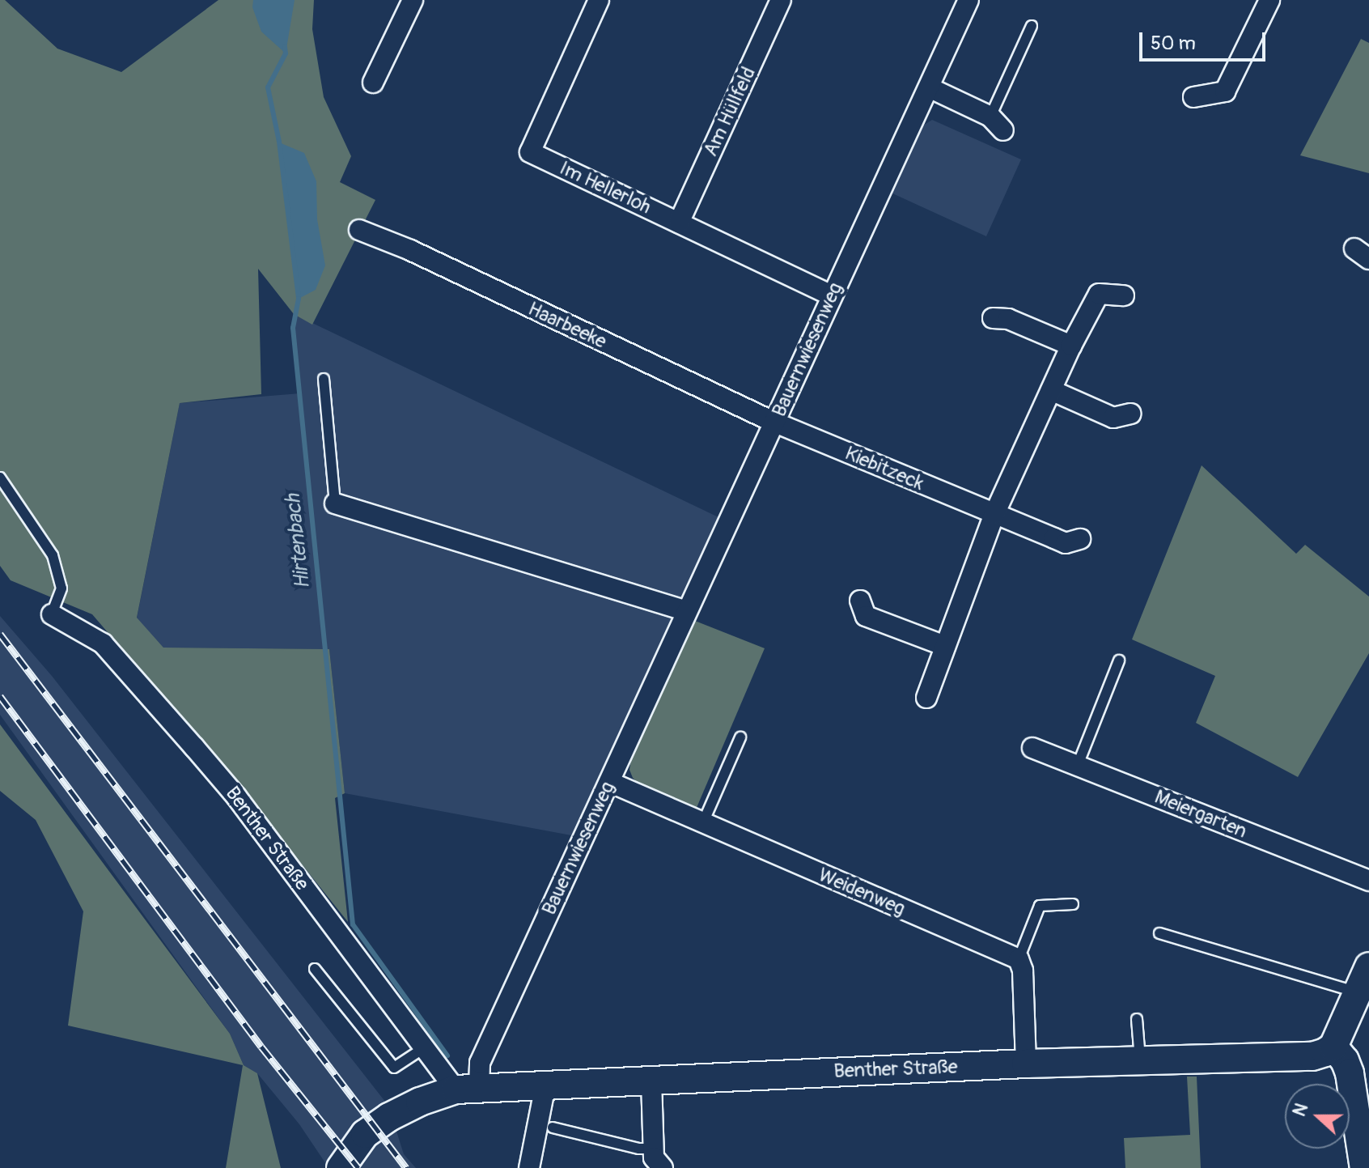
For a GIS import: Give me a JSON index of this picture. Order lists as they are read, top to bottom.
{
  "streets": {
    "street": [
      "Am Hüllfeld",
      "Im Hellerloh",
      "Haarbeeke",
      "Bauernwiesenweg",
      "Kiebitzeck",
      "Meiergarten",
      "Benther Straße",
      "Weidenweg"
    ]
  },
  "crossings": [
    ["Am Hüllfeld", "Im Hellerloh"],
    ["Im Hellerloh", "Bauernwiesenweg"],
    ["Haarbeeke", "Bauernwiesenweg"],
    ["Haarbeeke", "Kiebitzeck"],
    ["Bauernwiesenweg", "Kiebitzeck"],
    ["Bauernwiesenweg", "Benther Straße"],
    ["Bauernwiesenweg", "Weidenweg"]
  ],
  "water": ["Hirtenbach"],
  "scale_bar": "50 m",
  "north": "left"
}
